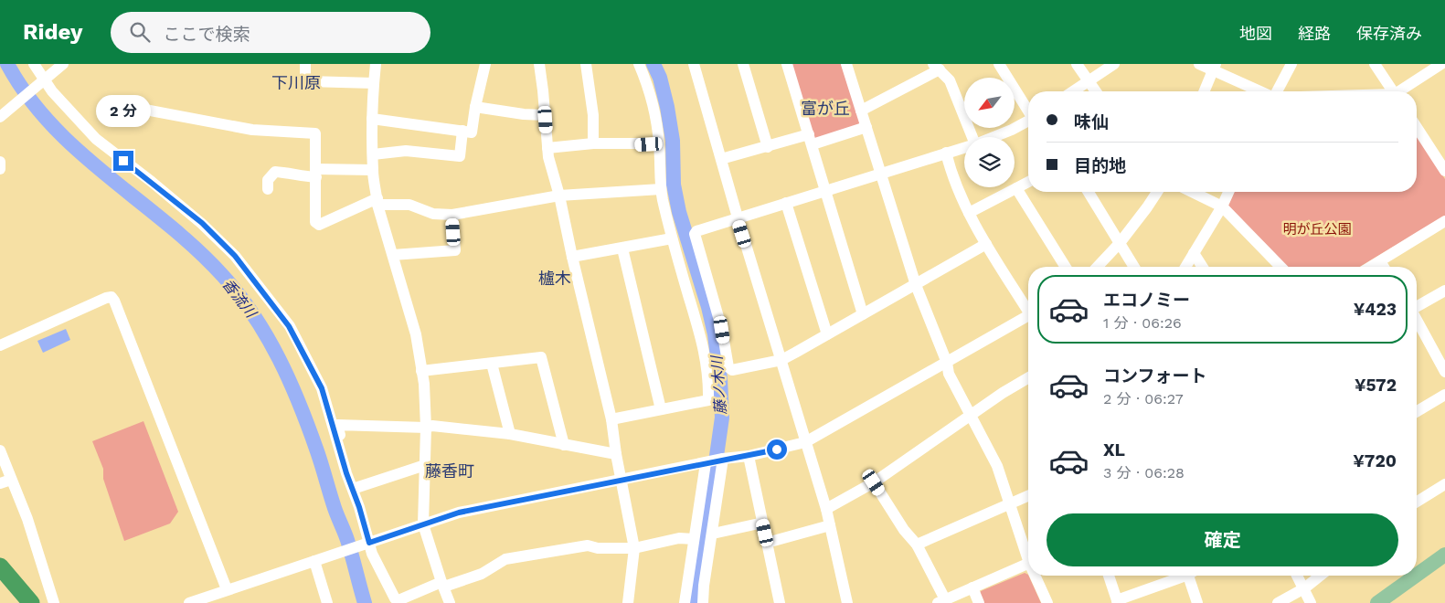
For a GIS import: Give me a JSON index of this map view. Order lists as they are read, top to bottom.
{
  "districts": [
    "下川原",
    "富が丘",
    "櫨木",
    "藤香町"
  ],
  "water": ["香流川", "藤ノ木川"],
  "parks": ["明が丘公園"],
  "north": "bottom left",
  "page": {
    "header": "Ridey",
    "search": "ここで検索",
    "nav": ["地図", "経路", "保存済み"],
    "banner": ["味仙", "目的地"],
    "bubble": "2 分",
    "list": [
      {
        "name": "エコノミー",
        "note": "1 分 · 06:26",
        "value": "¥423"
      },
      {
        "name": "コンフォート",
        "note": "2 分 · 06:27",
        "value": "¥572"
      },
      {
        "name": "XL",
        "note": "3 分 · 06:28",
        "value": "¥720"
      }
    ],
    "buttons": "確定"
  }
}
